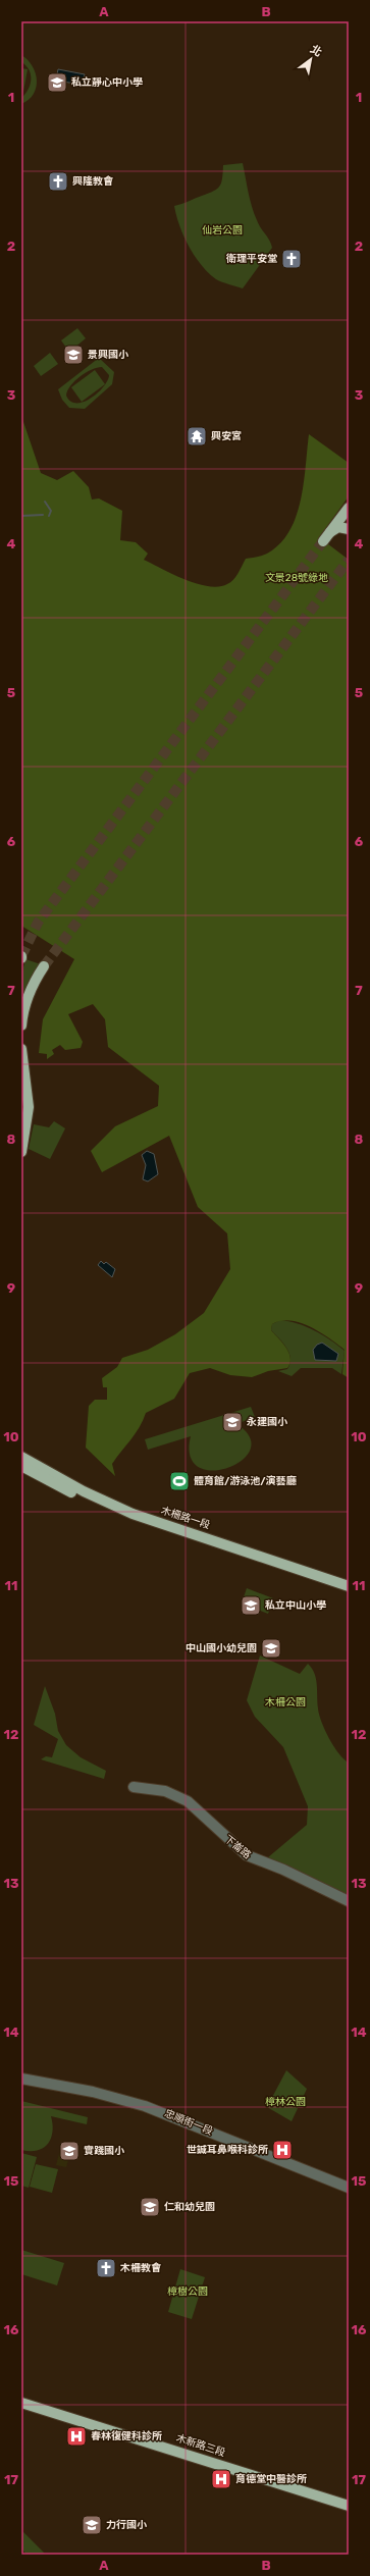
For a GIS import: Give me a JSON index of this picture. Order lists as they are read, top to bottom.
{
  "streets": {
    "main road": ["木柵路一段", "木新路三段"],
    "street": ["下崙路", "忠順街一段"]
  },
  "parks": [
    "仙岩公園",
    "文景28號綠地",
    "木柵公園",
    "樟林公園",
    "樟樹公園"
  ],
  "places": {
    "school or university": [
      "私立靜心中小學",
      "景興國小",
      "永建國小",
      "私立中山小學",
      "中山國小幼兒園",
      "實踐國小",
      "仁和幼兒園",
      "力行國小"
    ],
    "church": ["興隆教會", "衛理平安堂", "木柵教會"],
    "temple": ["興安宮"],
    "sports": ["體育館/游泳池/演藝廳"],
    "hospital": ["世誠耳鼻喉科診所", "春林復健科診所", "育德堂中醫診所"]
  },
  "north": "top right",
  "grid": {
    "columns": ["A", "B"],
    "rows": [
      "1",
      "2",
      "3",
      "4",
      "5",
      "6",
      "7",
      "8",
      "9",
      "10",
      "11",
      "12",
      "13",
      "14",
      "15",
      "16",
      "17"
    ]
  }
}
